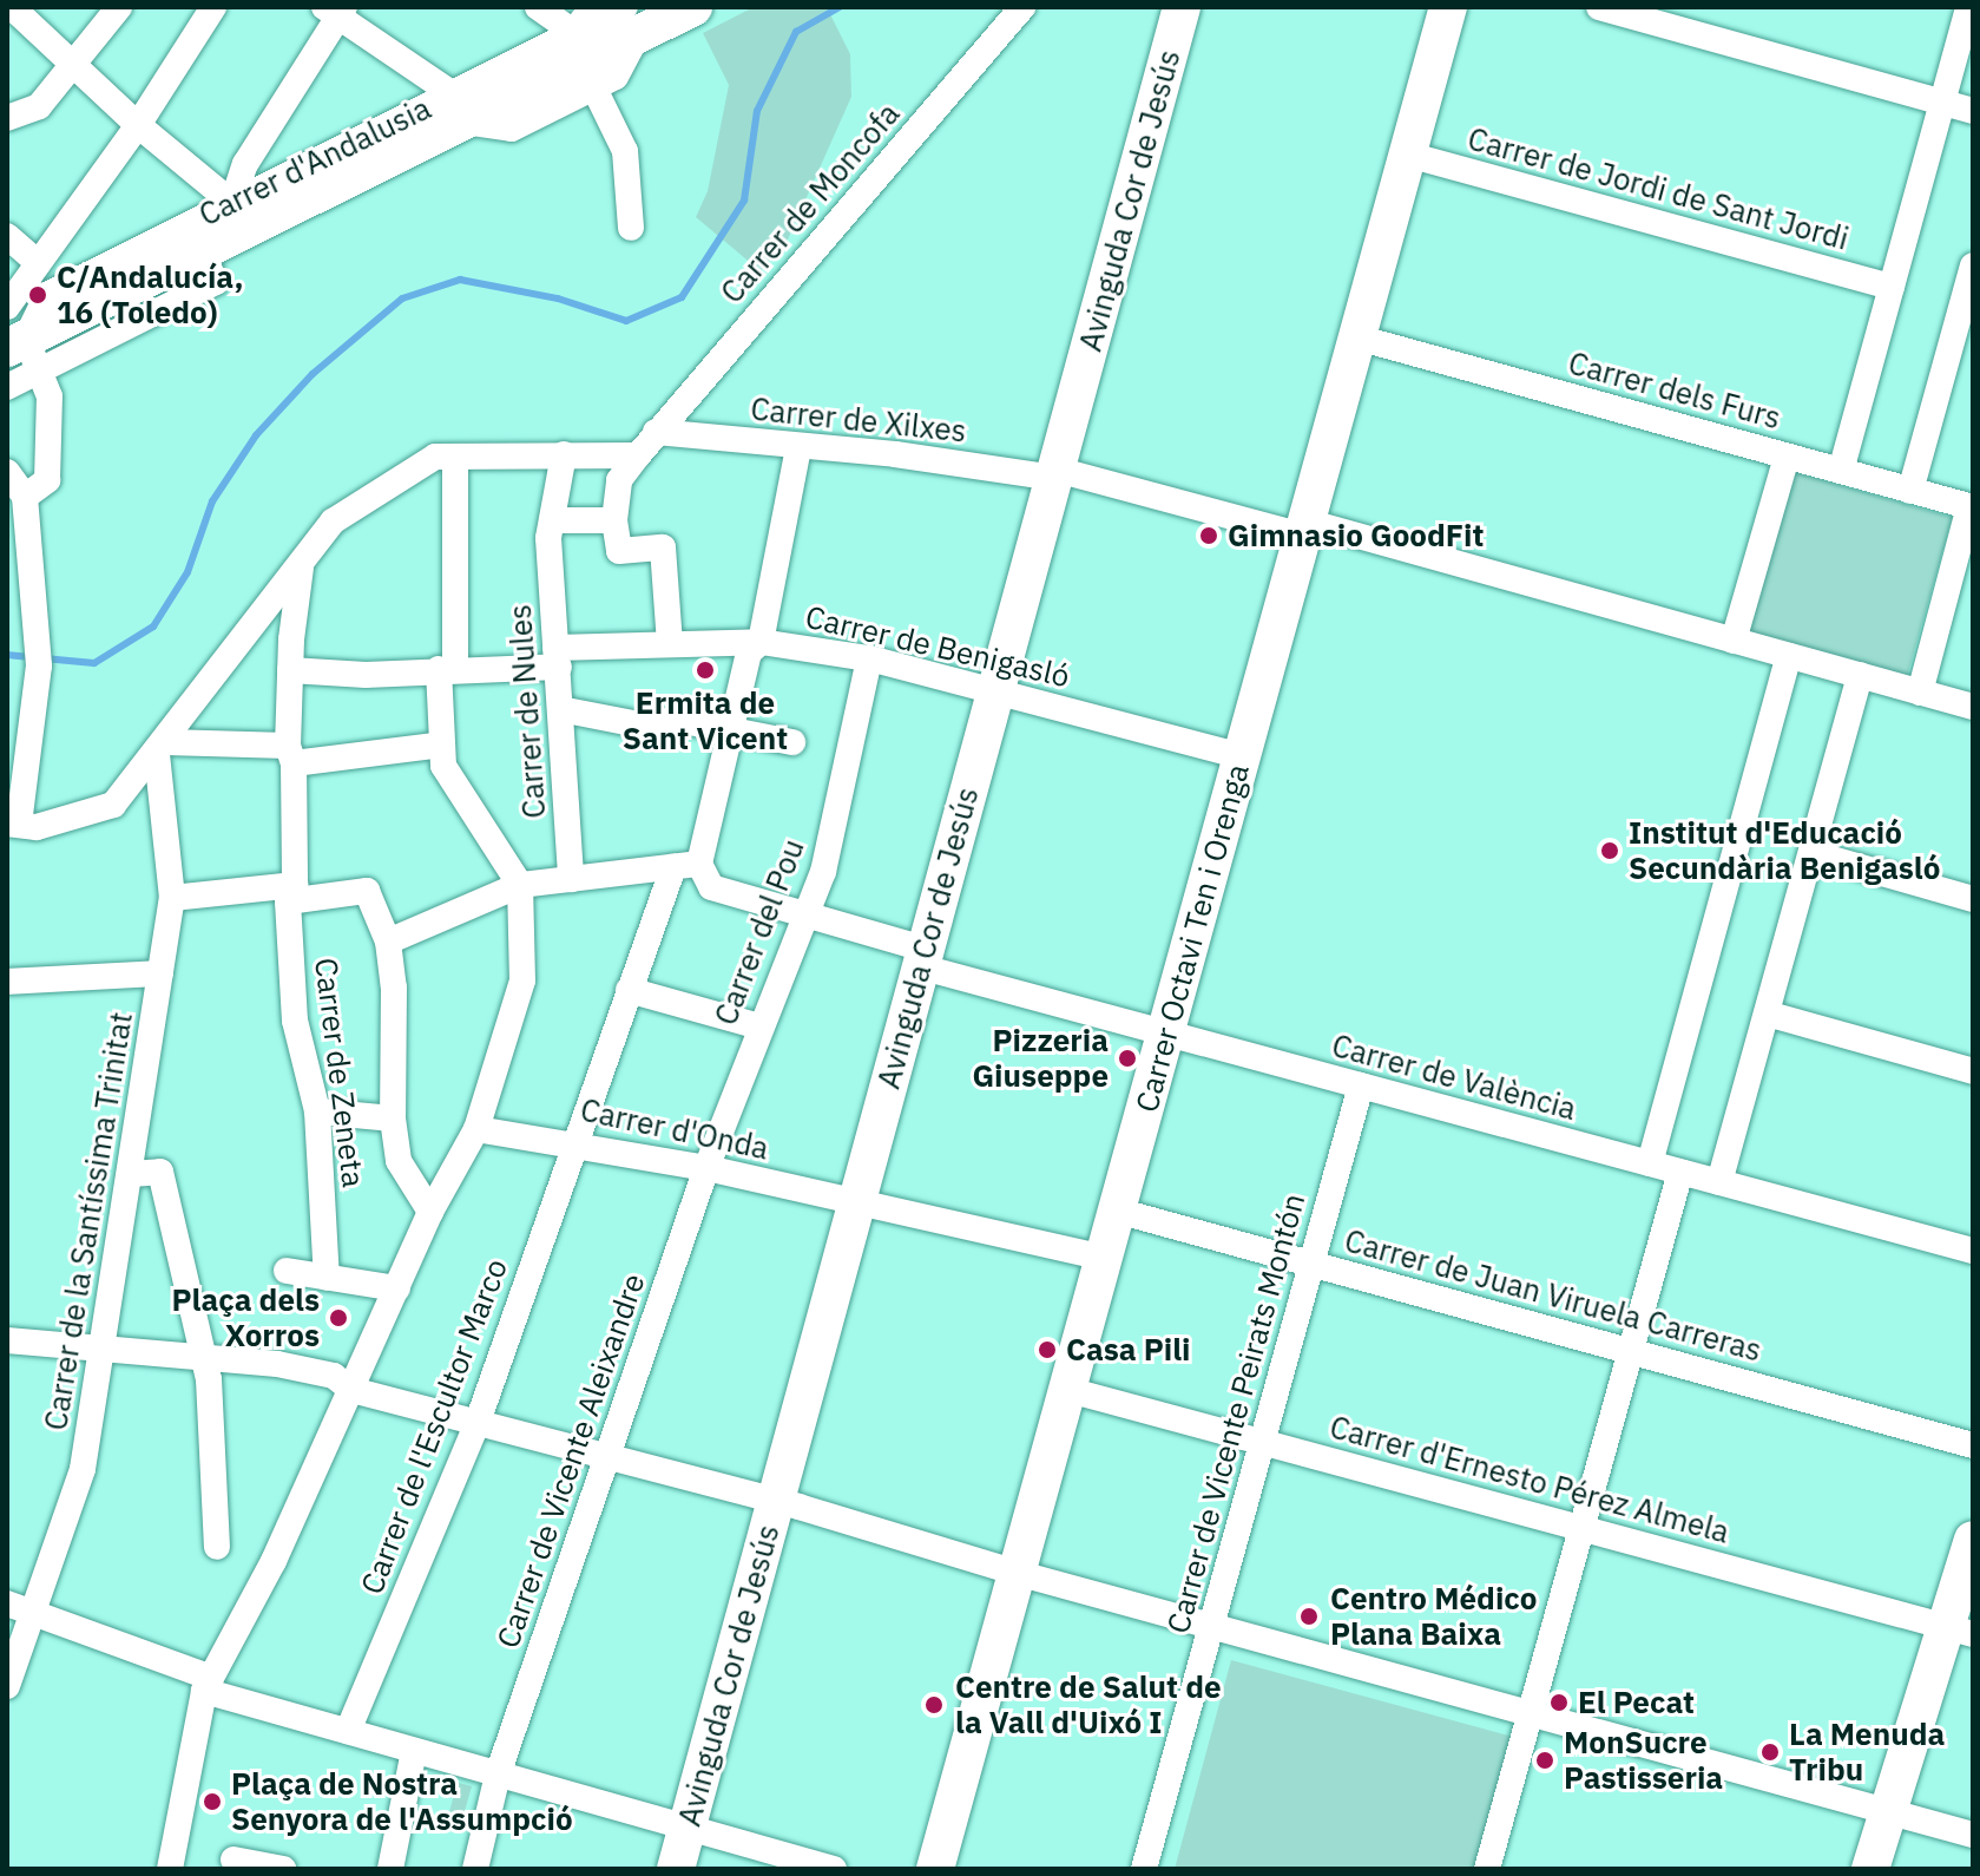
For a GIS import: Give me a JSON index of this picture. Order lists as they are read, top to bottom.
{
  "streets": {
    "street": [
      "Carrer d'Andalusia",
      "Carrer de Jordi de Sant Jordi",
      "Avinguda Cor de Jesús",
      "Carrer de Moncofa",
      "Carrer dels Furs",
      "Carrer de Xilxes",
      "Carrer de Benigasló",
      "Carrer de Nules",
      "Carrer del Pou",
      "Carrer Octavi Ten i Orenga",
      "Carrer de Zeneta",
      "Carrer de València",
      "Carrer d'Onda",
      "Carrer de la Santíssima Trinitat",
      "Carrer de Juan Viruela Carreras",
      "Carrer de Vicente Peirats Montón",
      "Carrer de l'Escultor Marco",
      "Carrer de Vicente Aleixandre",
      "Carrer d'Ernesto Pérez Almela"
    ]
  },
  "crossings": [
    ["Carrer de Jordi de Sant Jordi", "Carrer Octavi Ten i Orenga"],
    ["Avinguda Cor de Jesús", "Carrer de Xilxes"],
    ["Avinguda Cor de Jesús", "Carrer de Benigasló"],
    ["Avinguda Cor de Jesús", "Carrer de València"],
    ["Avinguda Cor de Jesús", "Carrer d'Onda"],
    ["Carrer de Moncofa", "Carrer de Xilxes"],
    ["Carrer dels Furs", "Carrer Octavi Ten i Orenga"],
    ["Carrer de Xilxes", "Carrer de Nules"],
    ["Carrer de Xilxes", "Carrer Octavi Ten i Orenga"],
    ["Carrer de Xilxes", "Carrer de Zeneta"],
    ["Carrer de Xilxes", "Carrer de la Santíssima Trinitat"],
    ["Carrer de Xilxes", "Carrer de l'Escultor Marco"],
    ["Carrer de Benigasló", "Carrer de Nules"],
    ["Carrer de Benigasló", "Carrer del Pou"],
    ["Carrer de Benigasló", "Carrer Octavi Ten i Orenga"],
    ["Carrer de Benigasló", "Carrer de Zeneta"],
    ["Carrer de Benigasló", "Carrer de l'Escultor Marco"],
    ["Carrer del Pou", "Carrer de València"],
    ["Carrer del Pou", "Carrer d'Onda"],
    ["Carrer del Pou", "Carrer de Vicente Aleixandre"],
    ["Carrer Octavi Ten i Orenga", "Carrer de València"],
    ["Carrer Octavi Ten i Orenga", "Carrer d'Onda"],
    ["Carrer Octavi Ten i Orenga", "Carrer de Juan Viruela Carreras"],
    ["Carrer Octavi Ten i Orenga", "Carrer d'Ernesto Pérez Almela"],
    ["Carrer de València", "Carrer de Vicente Peirats Montón"],
    ["Carrer de València", "Carrer de l'Escultor Marco"],
    ["Carrer d'Onda", "Carrer de l'Escultor Marco"],
    ["Carrer d'Onda", "Carrer de Vicente Aleixandre"],
    ["Carrer de Juan Viruela Carreras", "Carrer de Vicente Peirats Montón"],
    ["Carrer de Vicente Peirats Montón", "Carrer d'Ernesto Pérez Almela"]
  ],
  "places": [
    "C/Andalucía, 16 (Toledo)",
    "Gimnasio GoodFit",
    "Ermita de Sant Vicent",
    "Institut d'Educació Secundària Benigasló",
    "Pizzeria Giuseppe",
    "Plaça dels Xorros",
    "Casa Pili",
    "Centro Médico Plana Baixa",
    "El Pecat",
    "Centre de Salut de la Vall d'Uixó I",
    "La Menuda Tribu",
    "MonSucre Pastisseria",
    "Plaça de Nostra Senyora de l'Assumpció"
  ]
}
